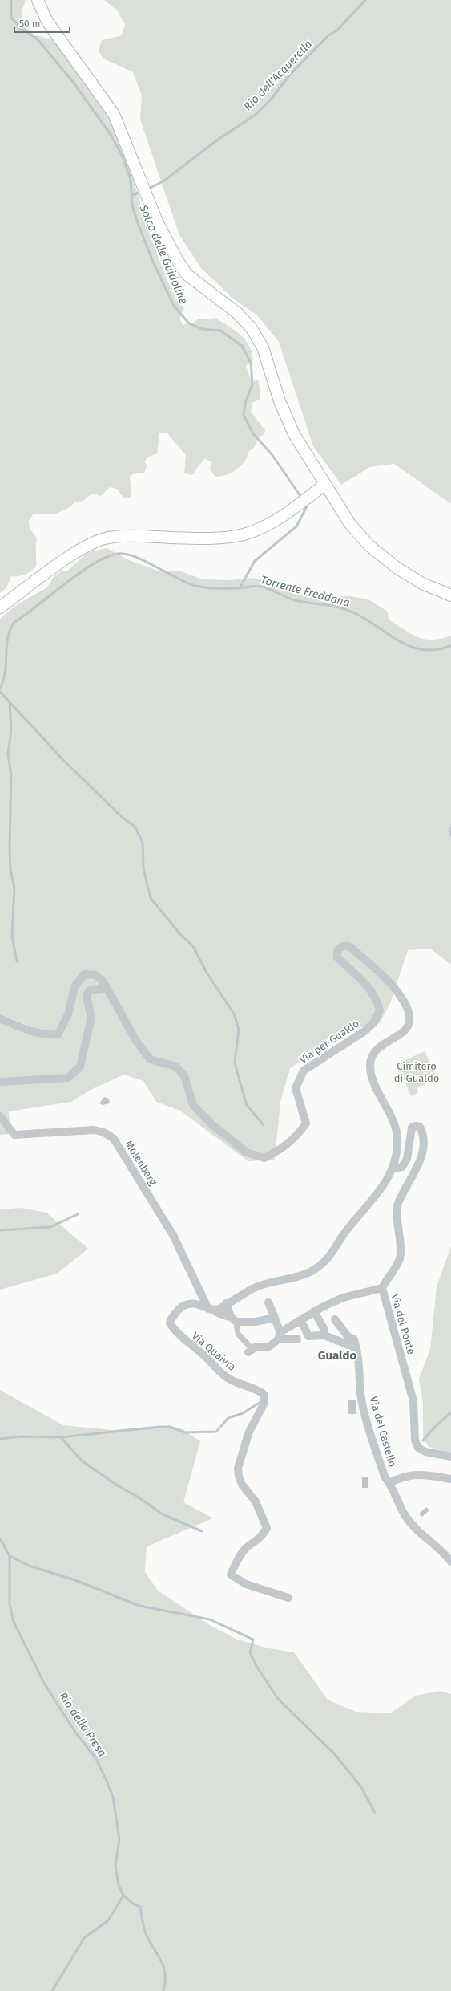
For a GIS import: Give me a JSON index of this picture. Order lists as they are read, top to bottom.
{
  "streets": {
    "street": [
      "Via per Gualdo",
      "Molenberg",
      "Via del Ponte",
      "Via Quaivra",
      "Via del Castello"
    ]
  },
  "crossings": [
    ["Via per Gualdo", "Molenberg"],
    ["Via per Gualdo", "Via del Ponte"],
    ["Via per Gualdo", "Via Quaivra"],
    ["Molenberg", "Via Quaivra"]
  ],
  "districts": ["Gualdo"],
  "water": [
    "Rio dell'Acquerella",
    "Solco delle Guidoline",
    "Torrente Freddana",
    "Rio della Presa"
  ],
  "parks": ["Cimitero di Gualdo"],
  "scale_bar": "50 m"
}
